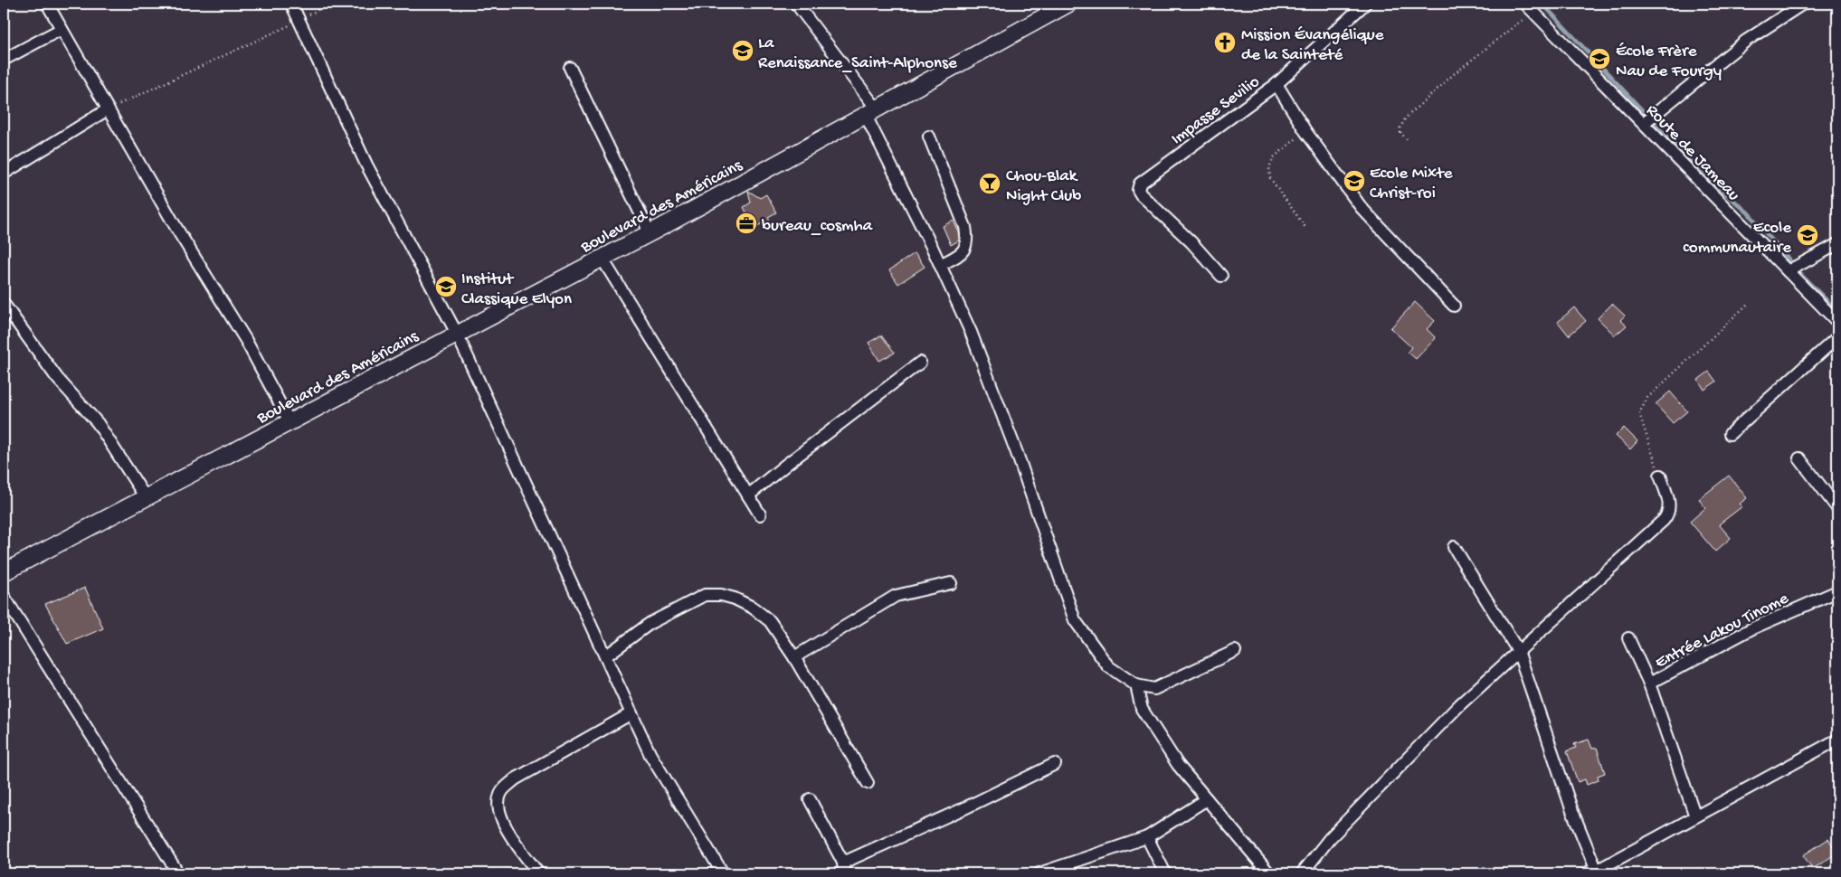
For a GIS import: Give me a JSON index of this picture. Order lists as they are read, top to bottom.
{
  "streets": {
    "main road": ["Boulevard des Américains"],
    "street": ["Impasse Sevilio", "Route de Jameau", "Entrée Lakou Tinome"]
  },
  "places": {
    "church": ["Mission Évangélique de la Sainteté"],
    "school or university": [
      "La Renaissance_Saint-Alphonse",
      "École Frère Nau de Fourgy",
      "Ecole Mixte Christ-roi",
      "Ecole communautaire",
      "Institut Classique Elyon"
    ],
    "bar": ["Chou-Blak Night Club"],
    "office": ["bureau_cosmha"]
  }
}
